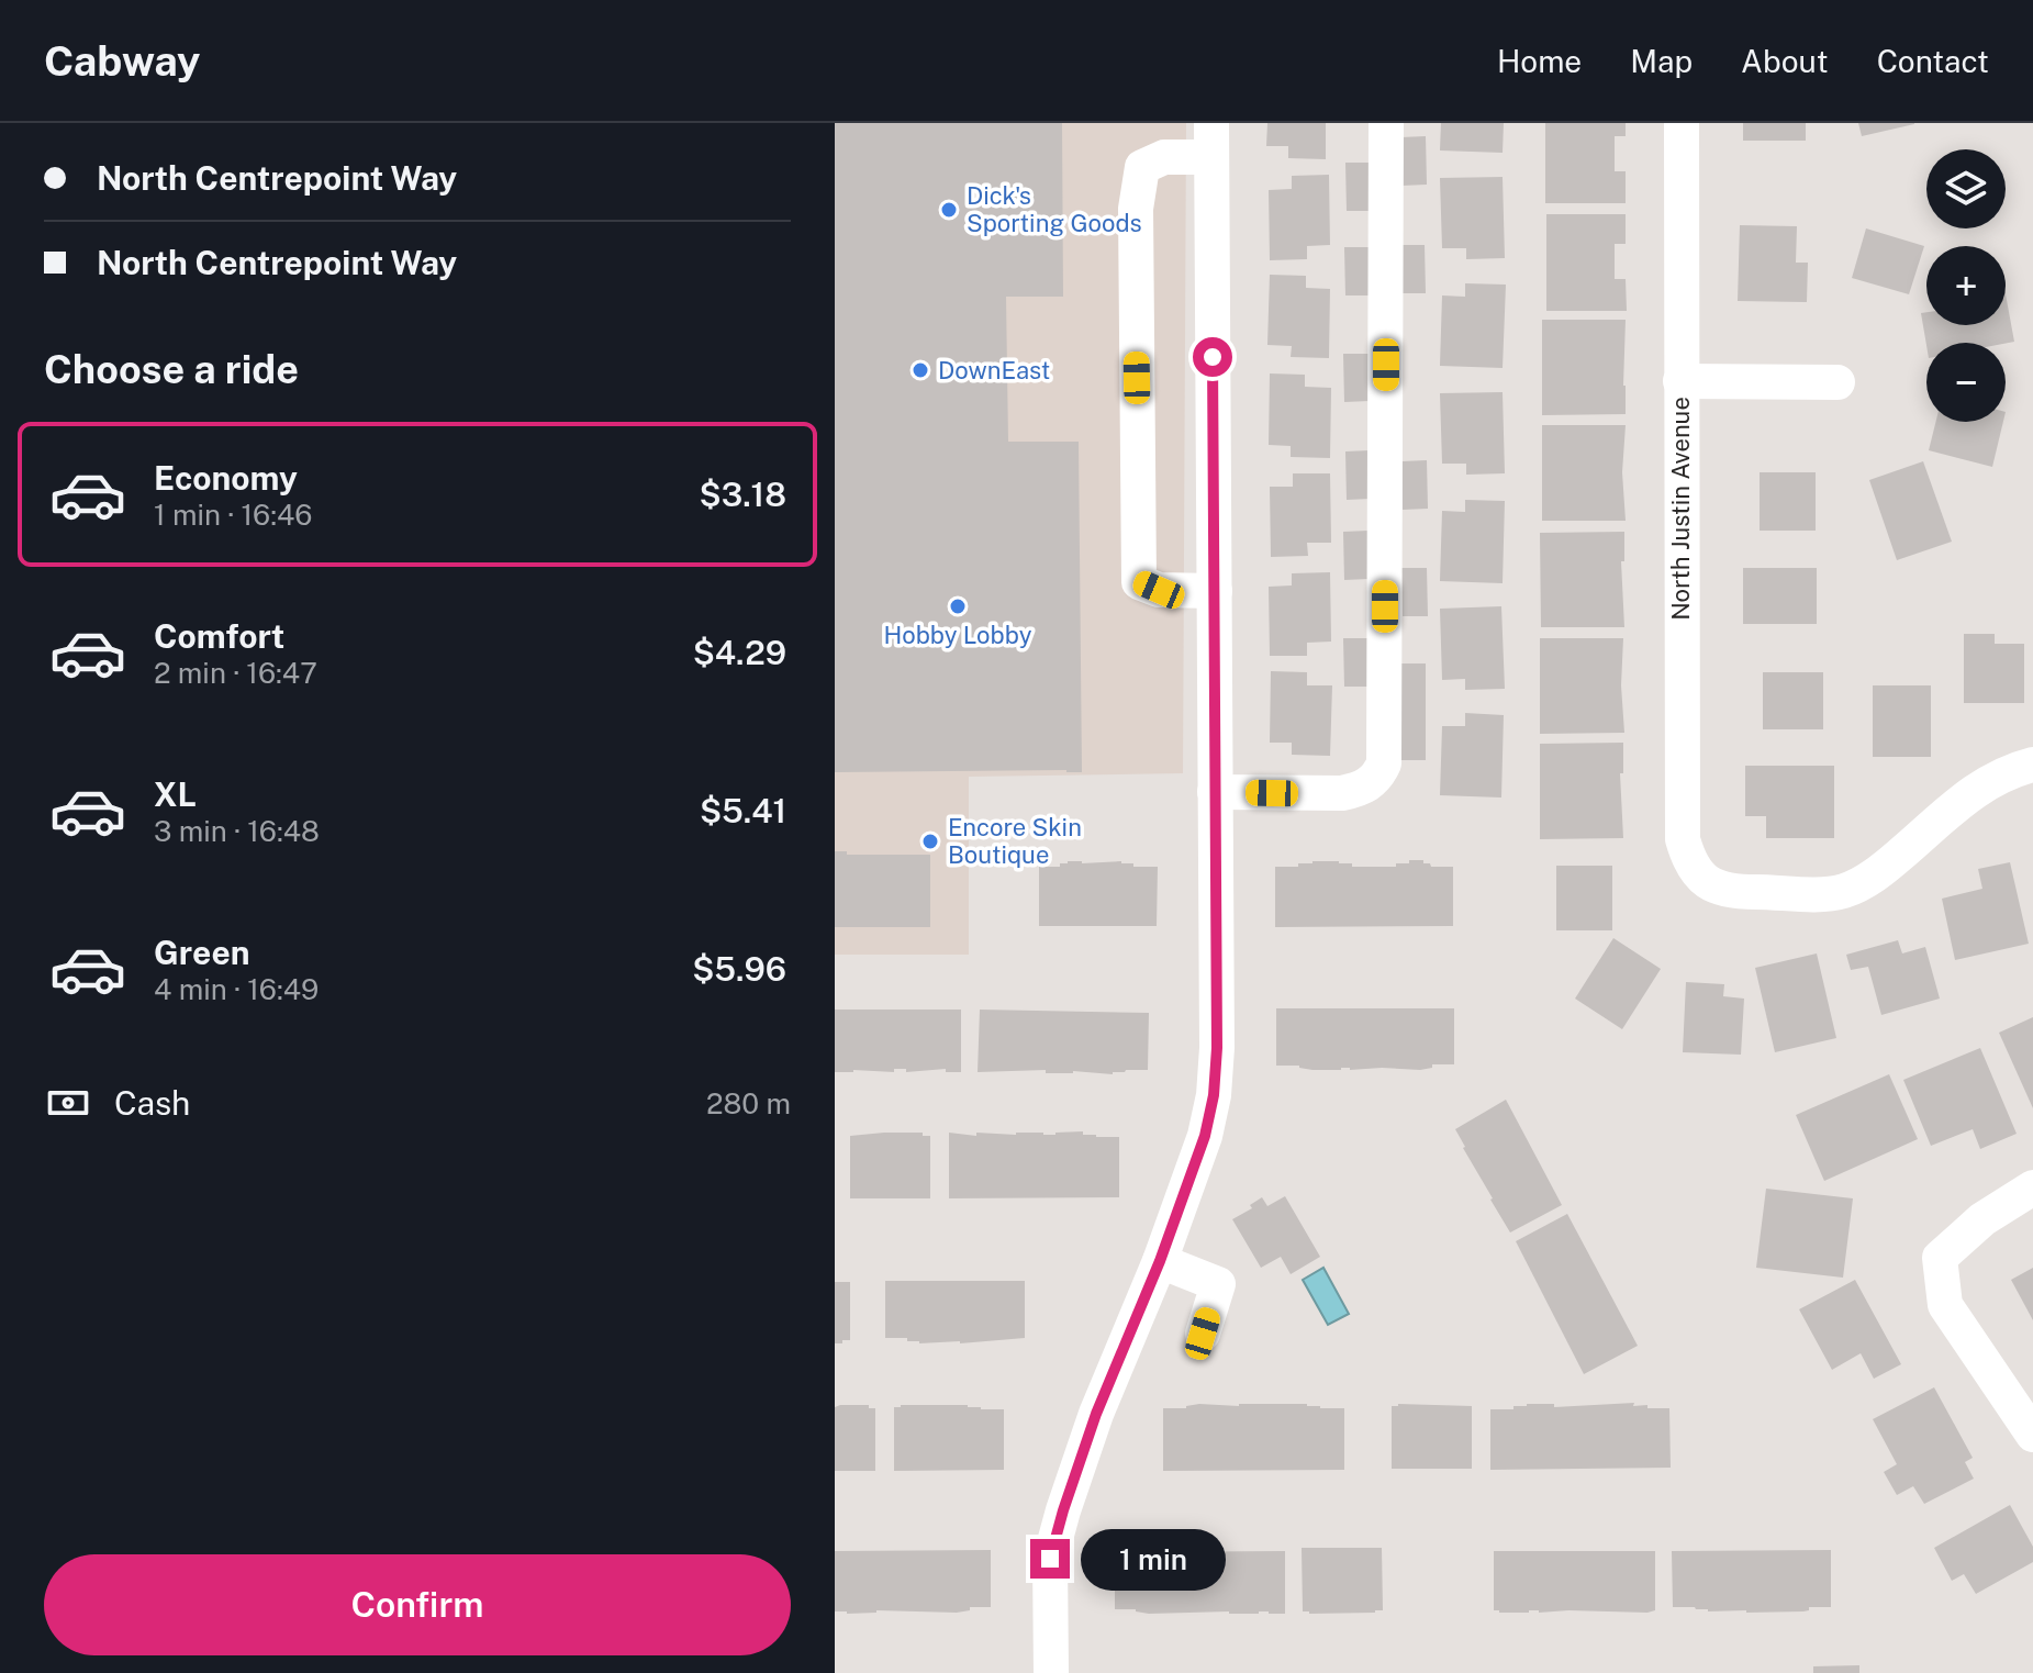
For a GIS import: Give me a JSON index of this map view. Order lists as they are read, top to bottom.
{
  "streets": {
    "street": ["North Justin Avenue"]
  },
  "places": [
    "Dick's Sporting Goods",
    "DownEast",
    "Hobby Lobby",
    "Encore Skin Boutique"
  ],
  "page": {
    "header": "Cabway",
    "nav": [
      "Home",
      "Map",
      "About",
      "Contact"
    ],
    "banner": ["North Centrepoint Way", "North Centrepoint Way"],
    "map_buttons": ["+", "−"],
    "heading": "Choose a ride",
    "list": [
      {
        "name": "Economy",
        "note": "1 min · 16:46",
        "value": "$3.18"
      },
      {
        "name": "Comfort",
        "note": "2 min · 16:47",
        "value": "$4.29"
      },
      {
        "name": "XL",
        "note": "3 min · 16:48",
        "value": "$5.41"
      },
      {
        "name": "Green",
        "note": "4 min · 16:49",
        "value": "$5.96"
      }
    ],
    "pay": ["Cash", "280 m"],
    "bubble": "1 min",
    "buttons": "Confirm"
  }
}
